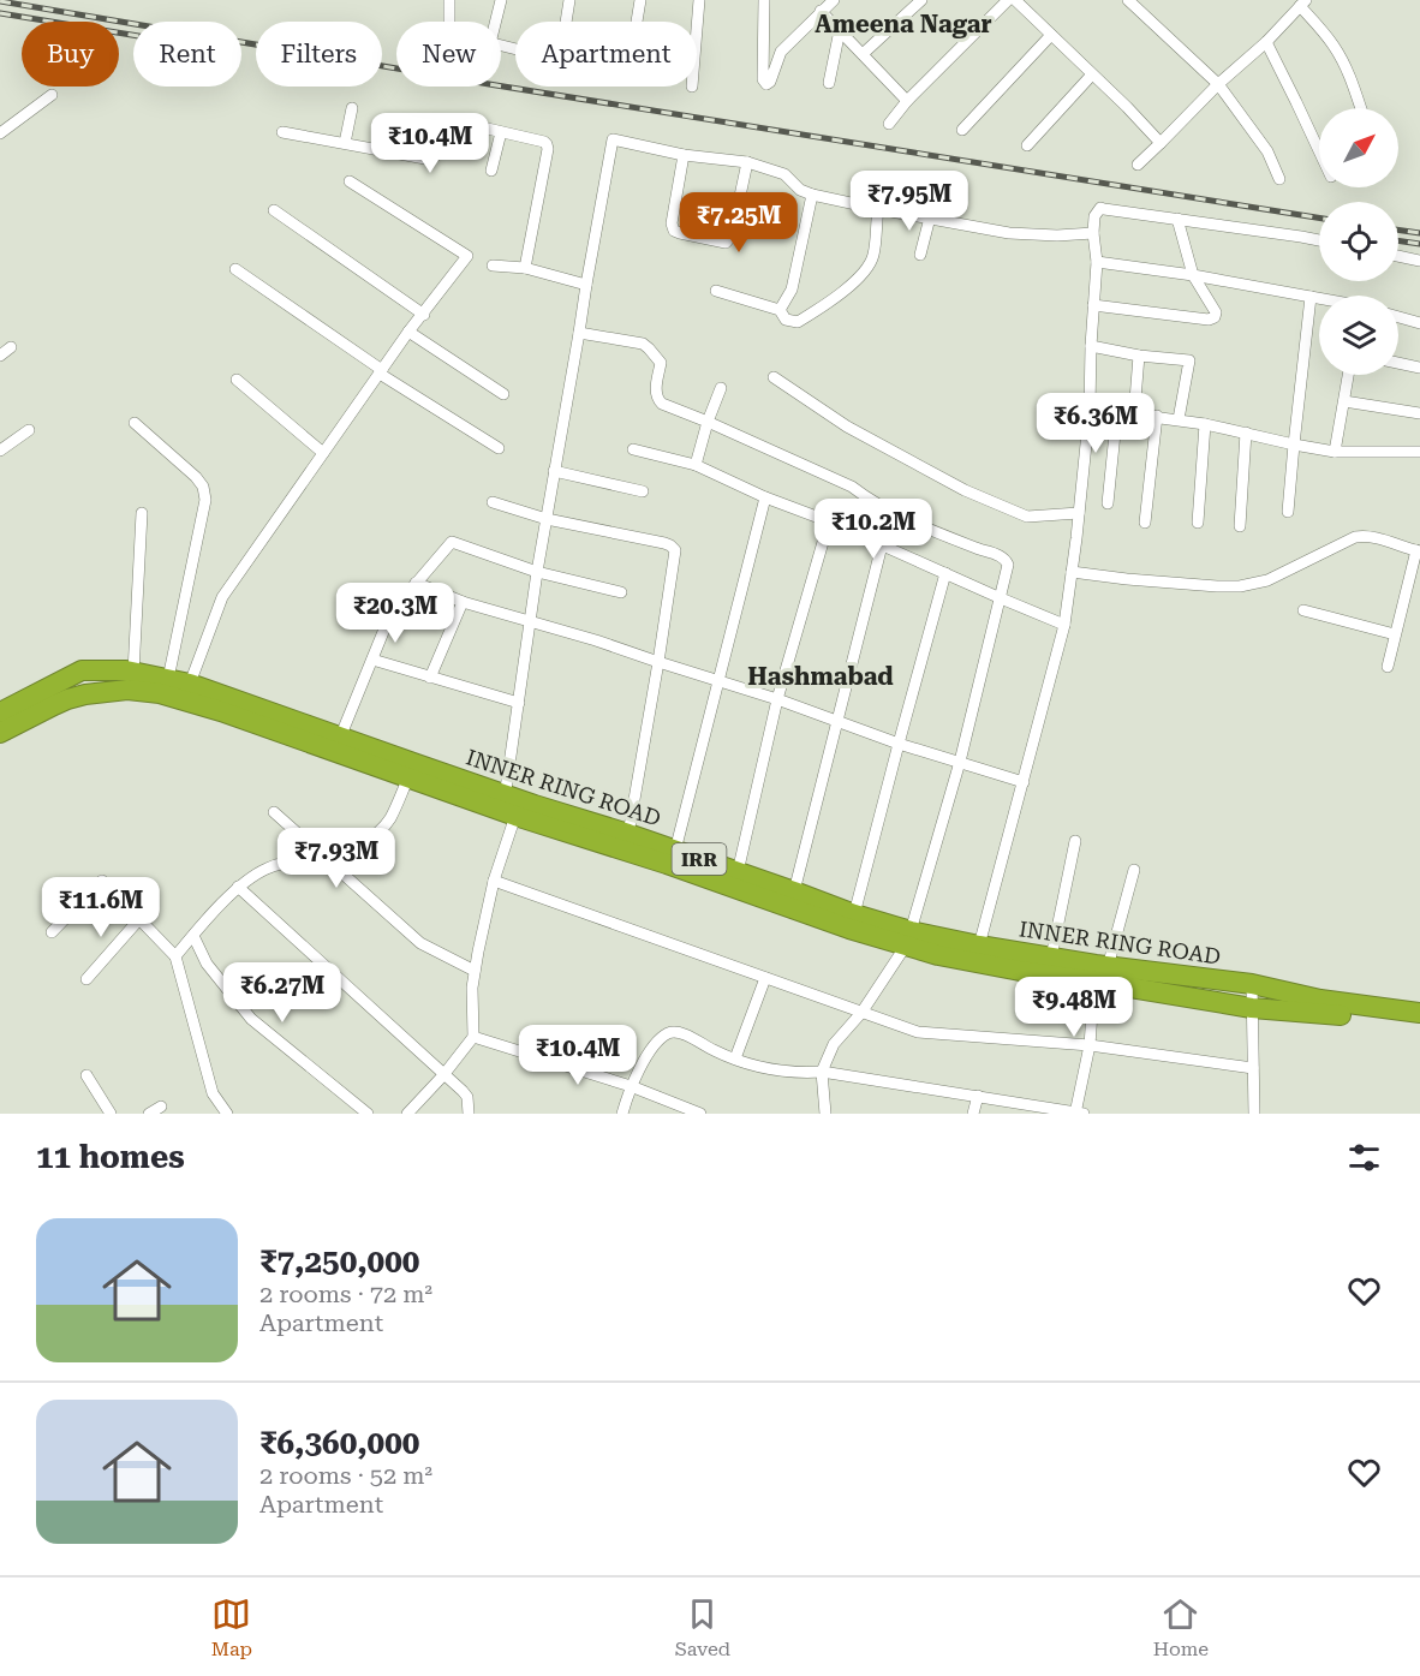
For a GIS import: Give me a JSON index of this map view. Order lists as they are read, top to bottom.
{
  "streets": {
    "highway": ["INNER RING ROAD", "IRR"]
  },
  "districts": ["Ameena Nagar", "Hashmabad"],
  "north": "top right",
  "page": {
    "chip": [
      "Buy",
      "Rent",
      "Filters",
      "New",
      "Apartment"
    ],
    "price": [
      "₹10.4M",
      "₹7.95M",
      "₹7.25M",
      "₹6.36M",
      "₹10.2M",
      "₹20.3M",
      "₹7.93M",
      "₹11.6M",
      "₹6.27M",
      "₹9.48M",
      "₹10.4M"
    ],
    "heading": "11 homes",
    "list": [
      {
        "name": "₹7,250,000",
        "note": "2 rooms · 72 m² · Apartment"
      },
      {
        "name": "₹6,360,000",
        "note": "2 rooms · 52 m² · Apartment"
      }
    ],
    "tabs": ["Map", "Saved", "Home"]
  }
}
